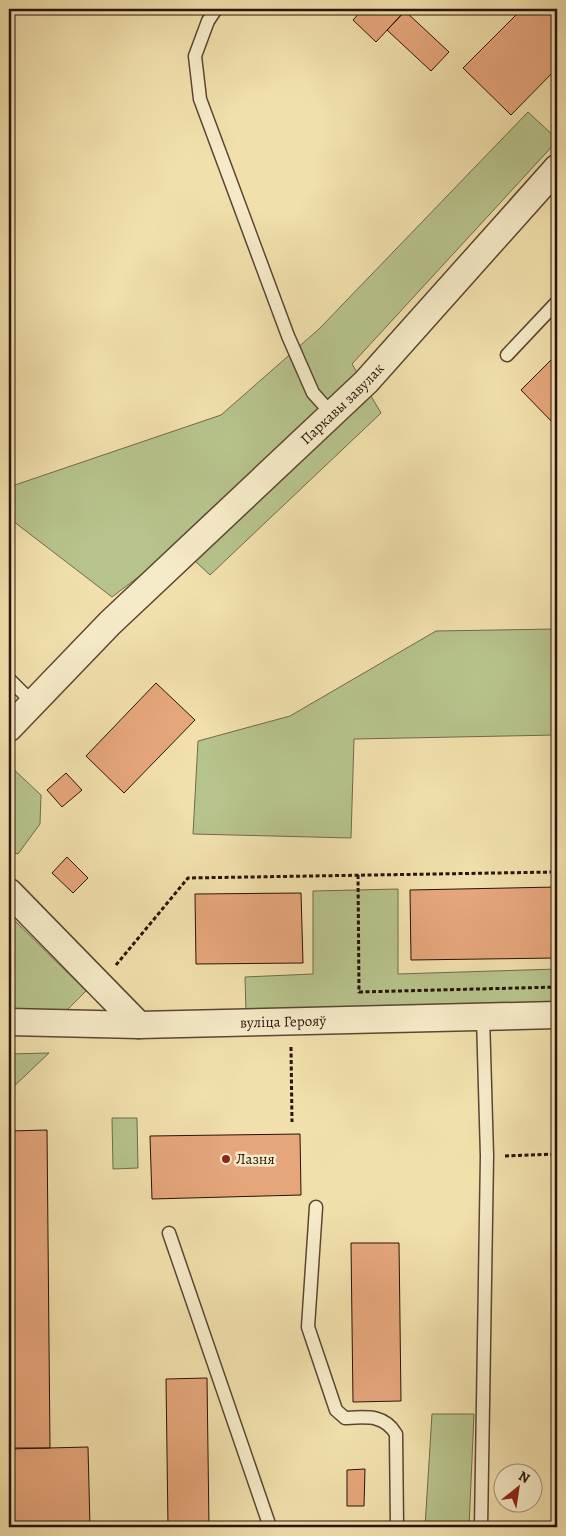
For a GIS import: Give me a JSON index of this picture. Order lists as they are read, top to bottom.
{
  "streets": {
    "street": ["Паркавы завулак", "вуліца Герояў"]
  },
  "places": ["Лазня"],
  "north": "top right"
}
